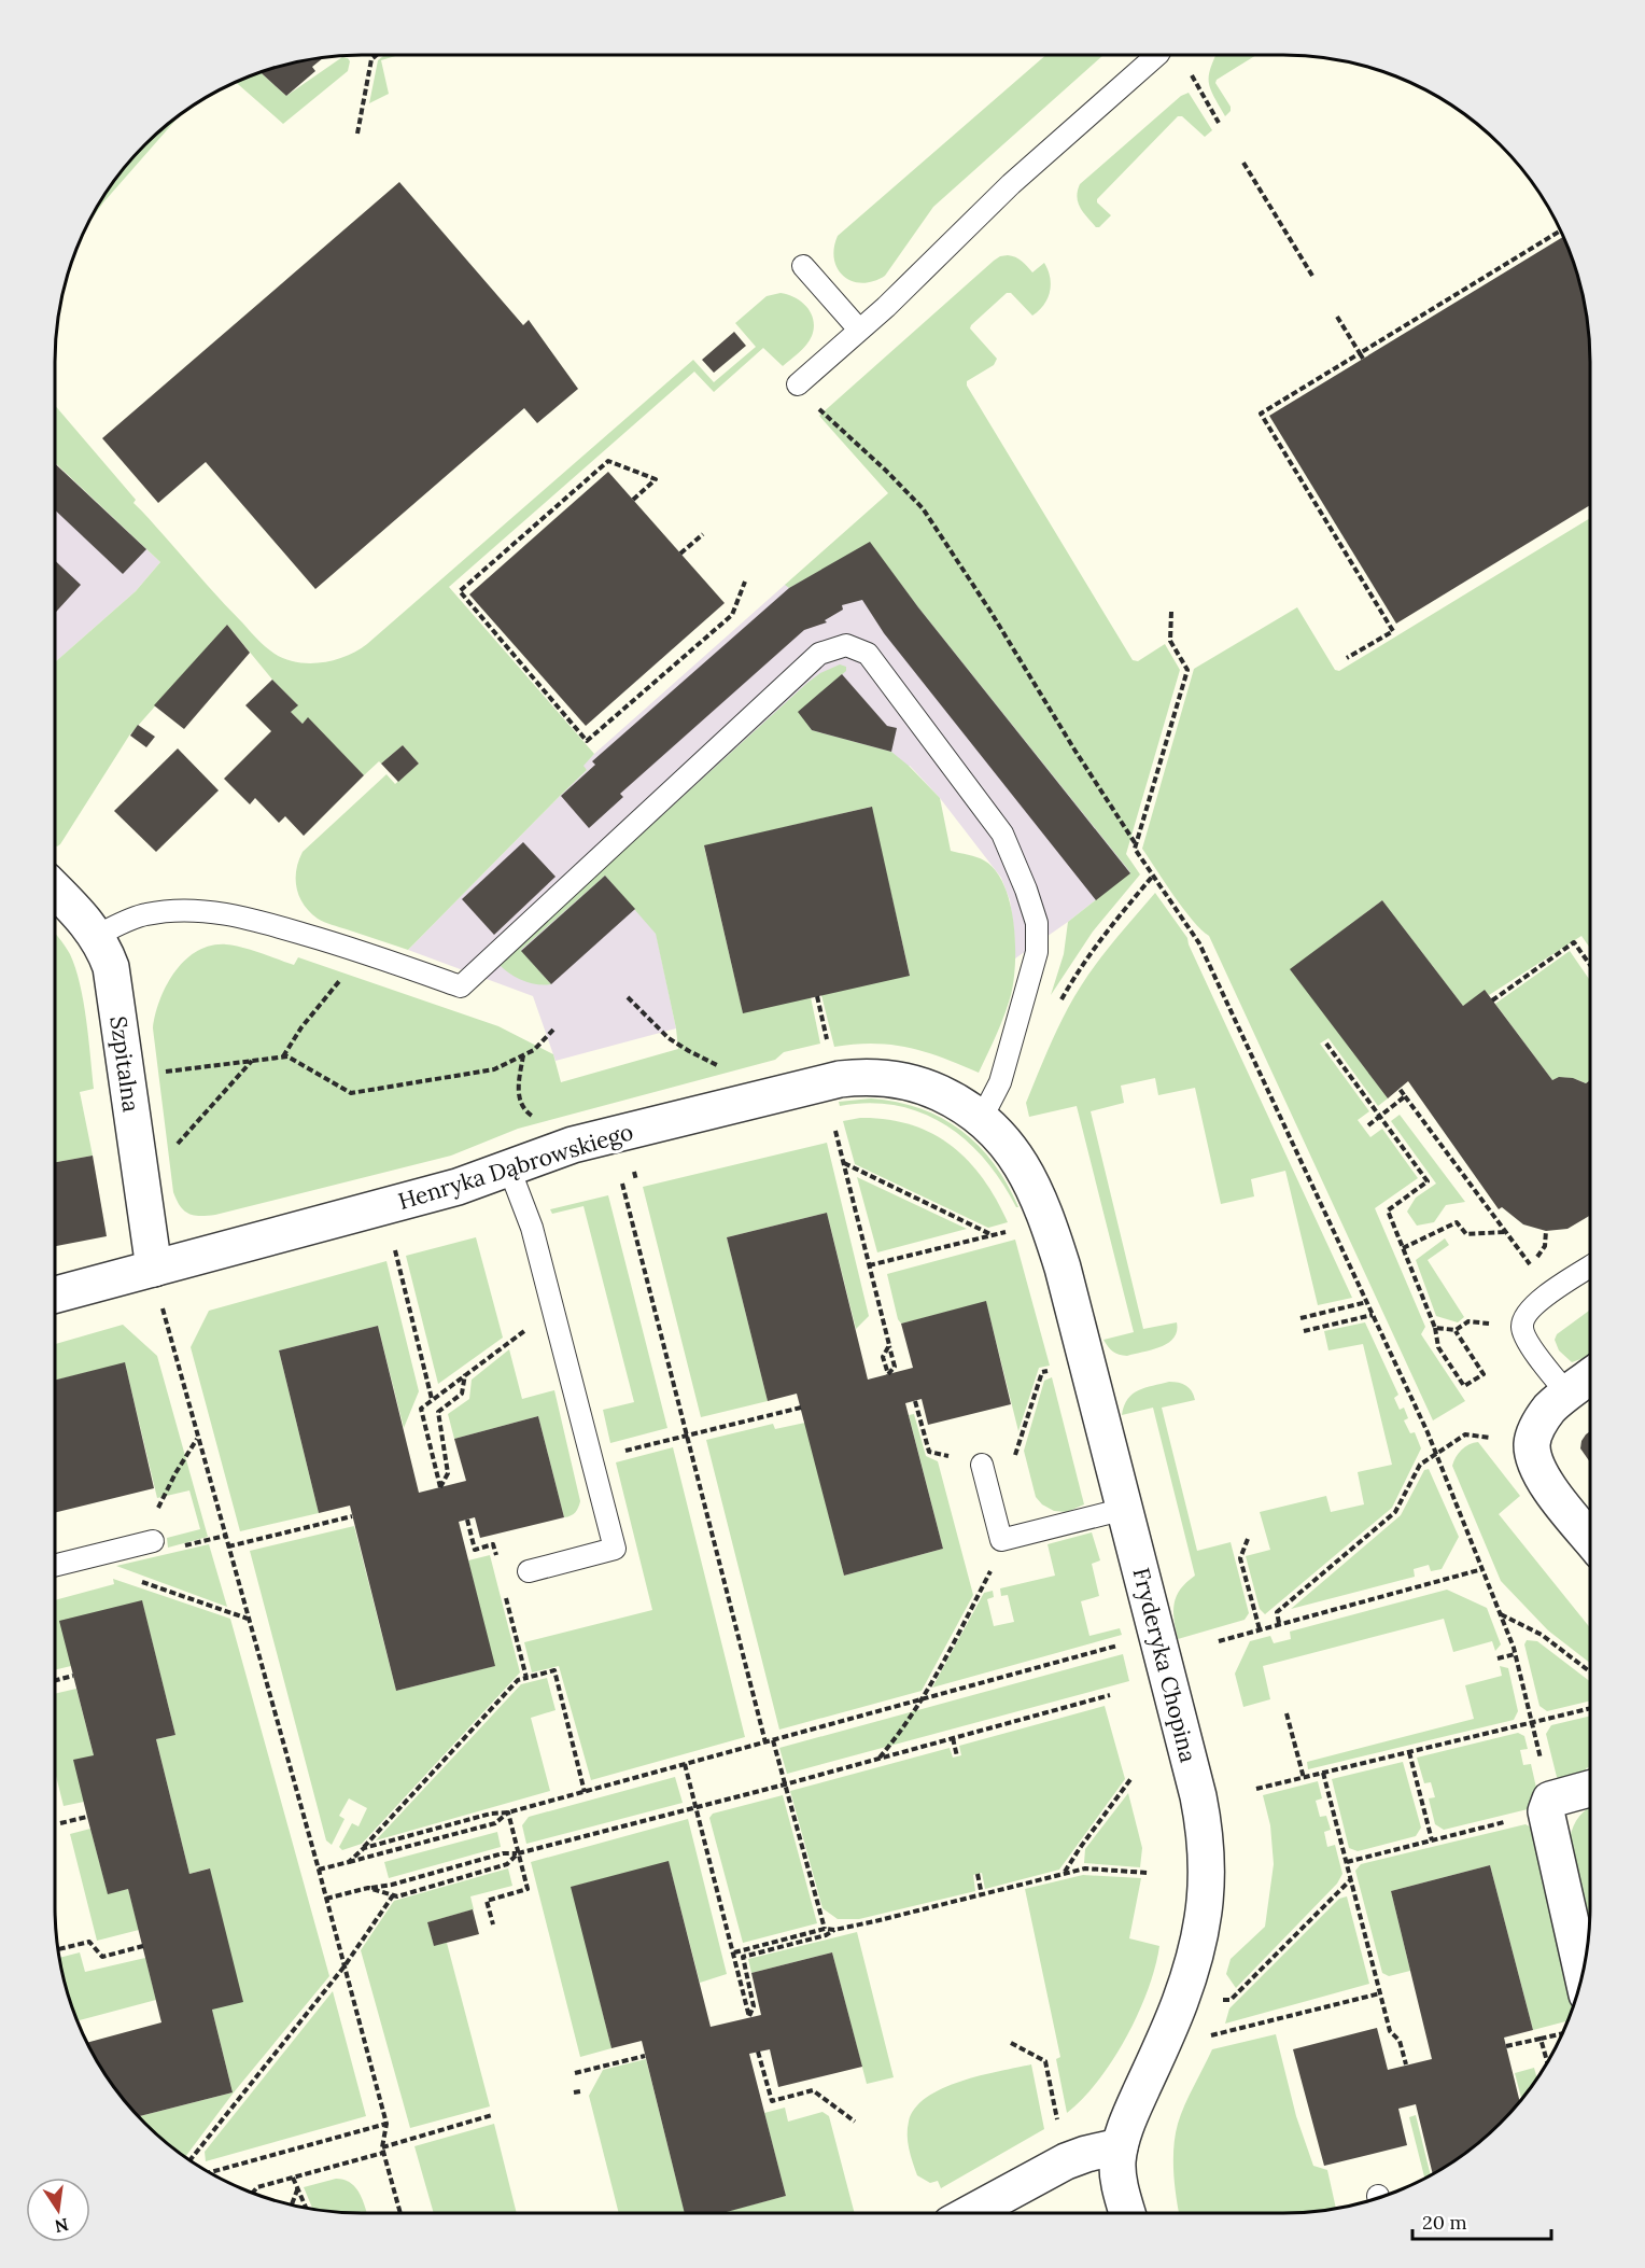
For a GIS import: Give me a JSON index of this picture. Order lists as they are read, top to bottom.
{
  "streets": {
    "street": ["Szpitalna", "Henryka Dąbrowskiego", "Fryderyka Chopina"]
  },
  "crossings": [
    ["Szpitalna", "Henryka Dąbrowskiego"],
    ["Henryka Dąbrowskiego", "Fryderyka Chopina"]
  ],
  "scale_bar": "20 m",
  "north": "bottom"
}
